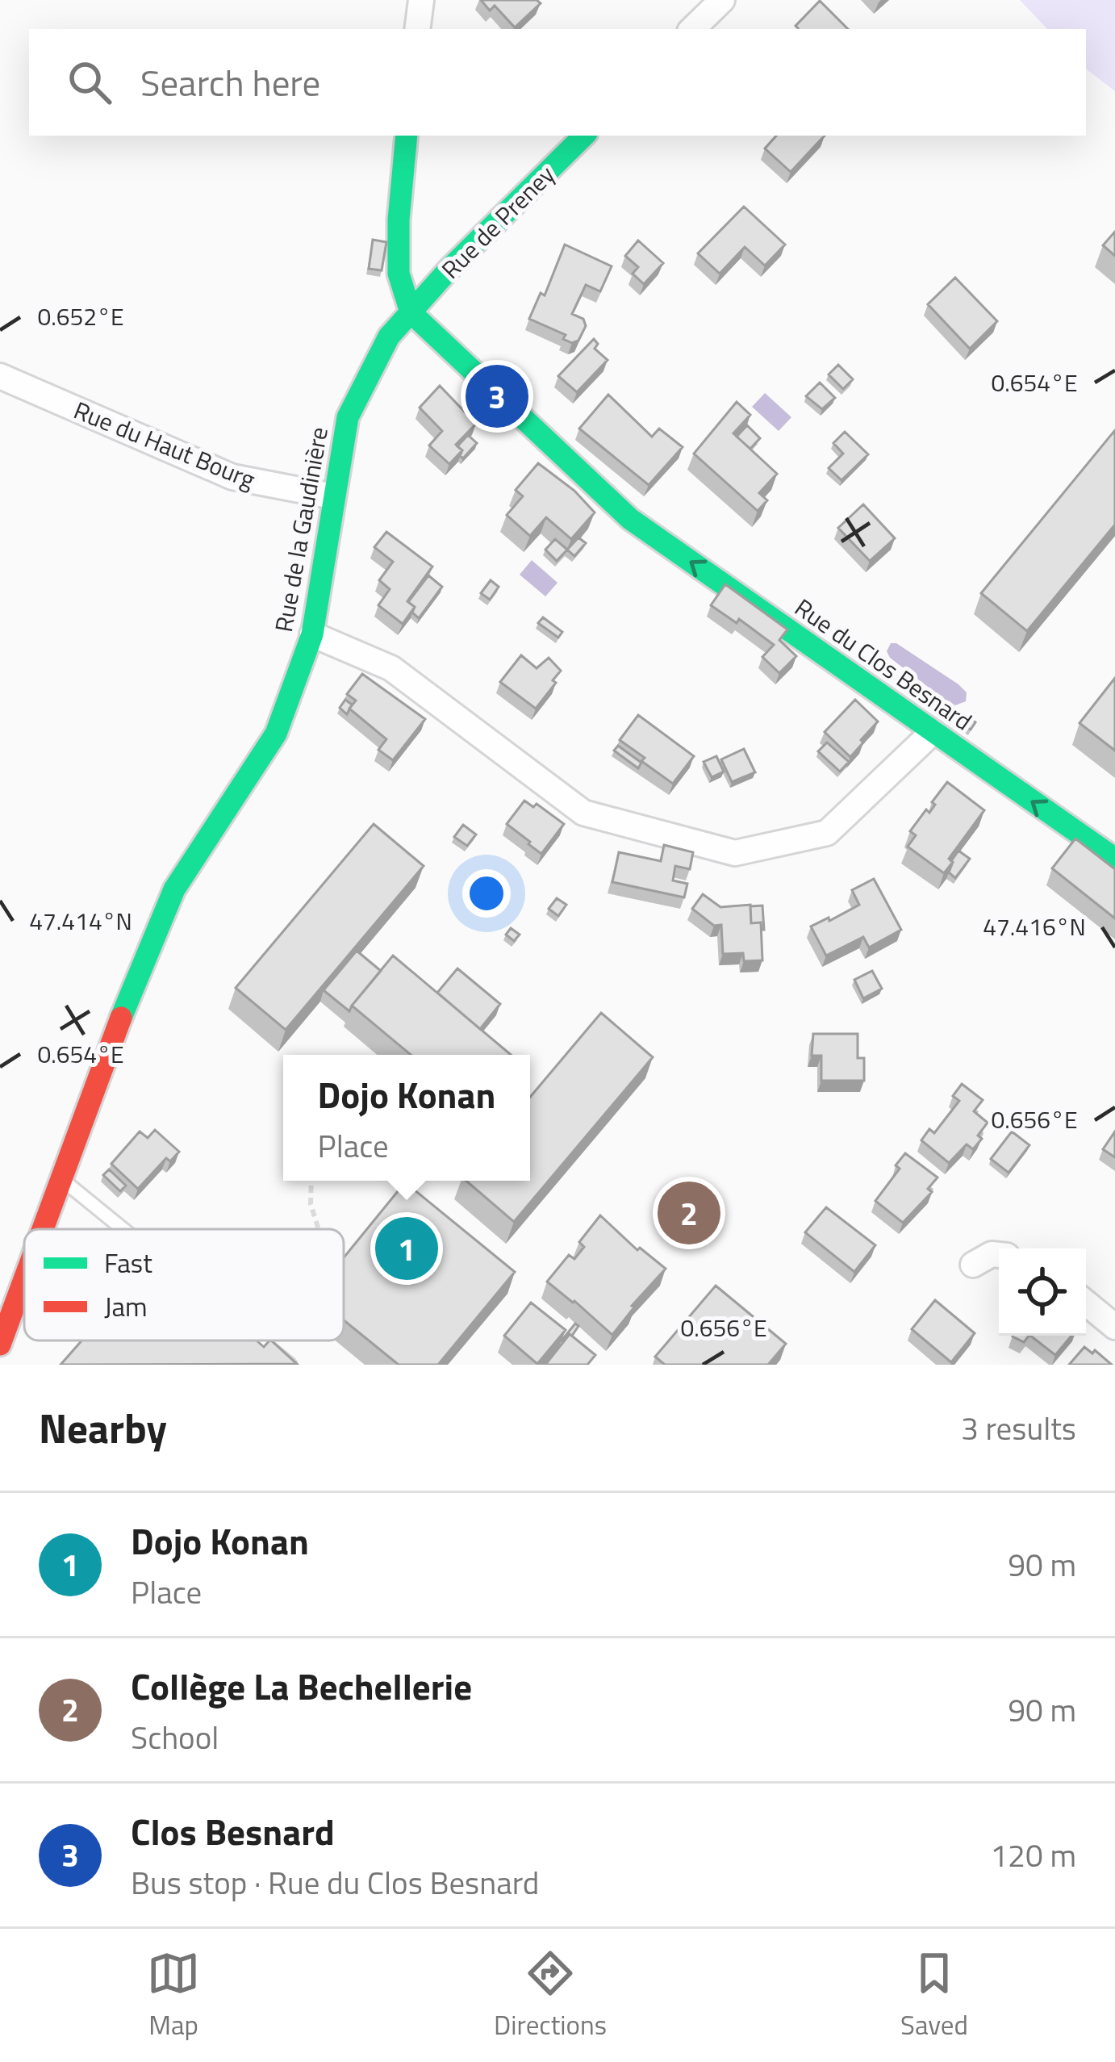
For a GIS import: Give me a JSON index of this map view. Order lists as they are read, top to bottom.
{
  "streets": {
    "street": [
      "Rue de Preney",
      "Rue du Haut Bourg",
      "Rue de la Gaudinière",
      "Rue du Clos Besnard"
    ]
  },
  "crossings": [
    ["Rue de Preney", "Rue de la Gaudinière"],
    ["Rue de Preney", "Rue du Clos Besnard"],
    ["Rue du Haut Bourg", "Rue de la Gaudinière"],
    ["Rue de la Gaudinière", "Rue du Clos Besnard"]
  ],
  "one_way": ["Rue du Clos Besnard"],
  "legend": ["Fast", "Jam"],
  "page": {
    "search": "Search here",
    "pins": ["3", "2", "1"],
    "popup": ["Dojo Konan", "Place"],
    "heading": ["Nearby", "3 results"],
    "list": [
      {
        "mark": "1",
        "name": "Dojo Konan",
        "note": "Place",
        "value": "90 m"
      },
      {
        "mark": "2",
        "name": "Collège La Bechellerie",
        "note": "School",
        "value": "90 m"
      },
      {
        "mark": "3",
        "name": "Clos Besnard",
        "note": "Bus stop · Rue du Clos Besnard",
        "value": "120 m"
      }
    ],
    "nav": ["Map", "Directions", "Saved"]
  },
  "coordinates": [
    "0.652°E",
    "0.654°E",
    "47.414°N",
    "47.416°N",
    "0.656°E"
  ]
}
